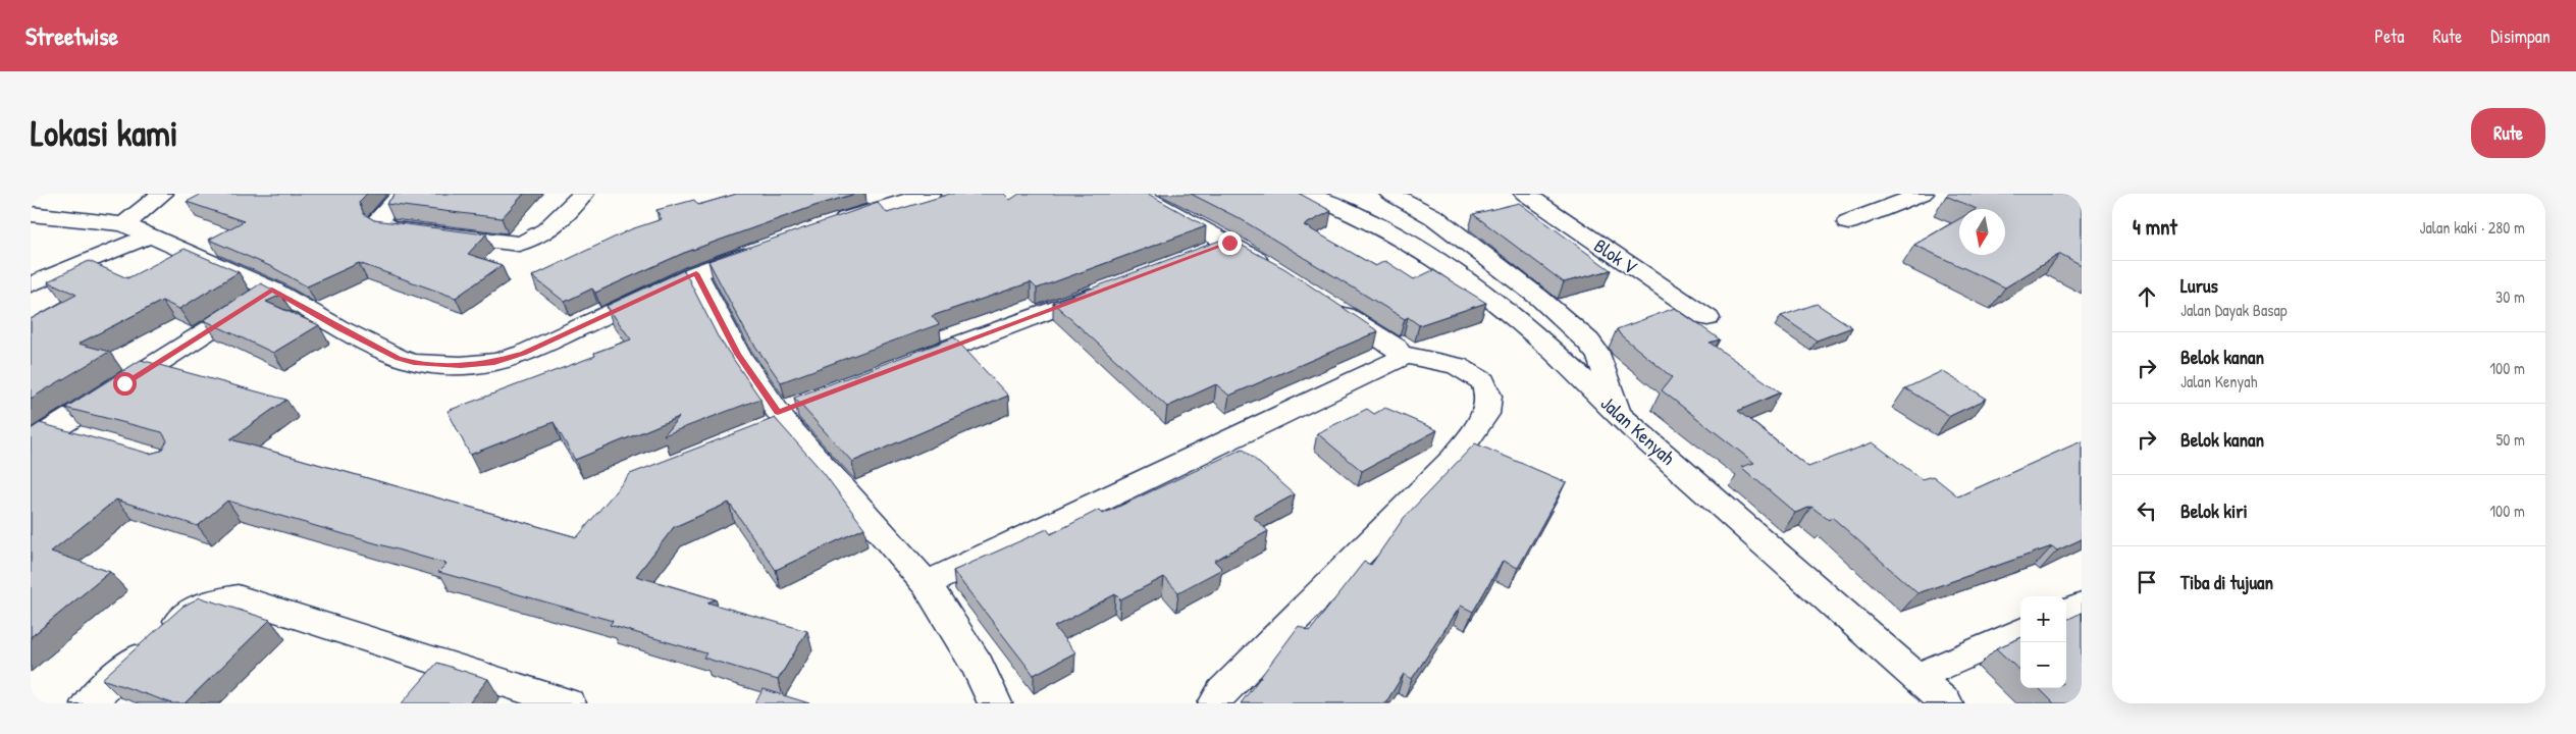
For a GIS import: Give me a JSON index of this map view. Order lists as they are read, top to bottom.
{
  "streets": {
    "street": ["Blok V", "Jalan Kenyah"]
  },
  "north": "bottom",
  "page": {
    "header": "Streetwise",
    "nav": ["Peta", "Rute", "Disimpan"],
    "buttons": "Rute",
    "title": "Lokasi kami",
    "heading": ["4 mnt", "Jalan kaki · 280 m"],
    "list": [
      ["Lurus", "Jalan Dayak Basap", "30 m"],
      ["Belok kanan", "Jalan Kenyah", "100 m"],
      ["Belok kanan", "50 m"],
      ["Belok kiri", "100 m"],
      "Tiba di tujuan"
    ],
    "map_buttons": ["+", "−"]
  }
}
